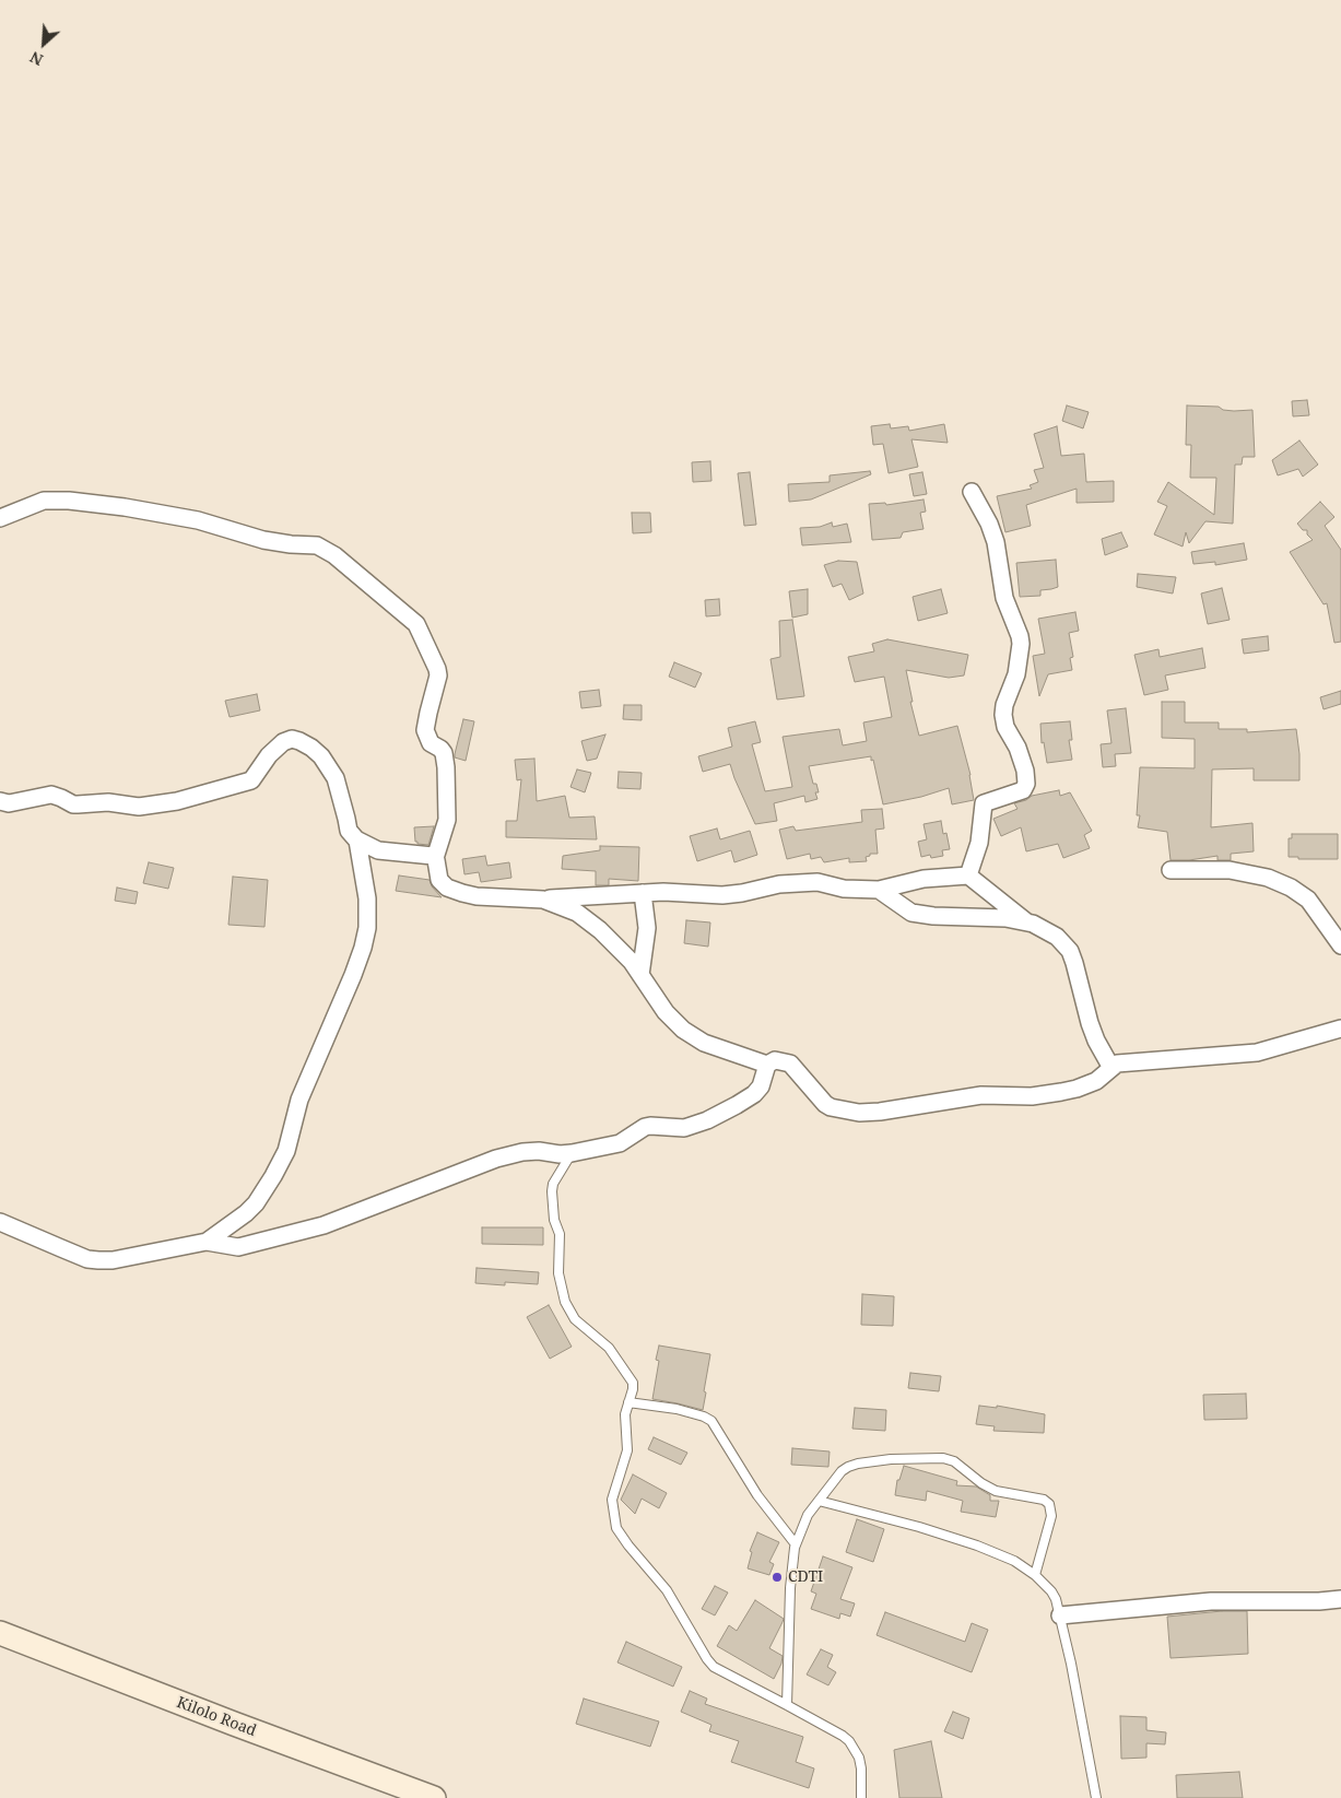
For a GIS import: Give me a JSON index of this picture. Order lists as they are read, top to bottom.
{
  "streets": {
    "main road": ["Kilolo Road"]
  },
  "places": ["CDTI"],
  "north": "bottom left"
}
